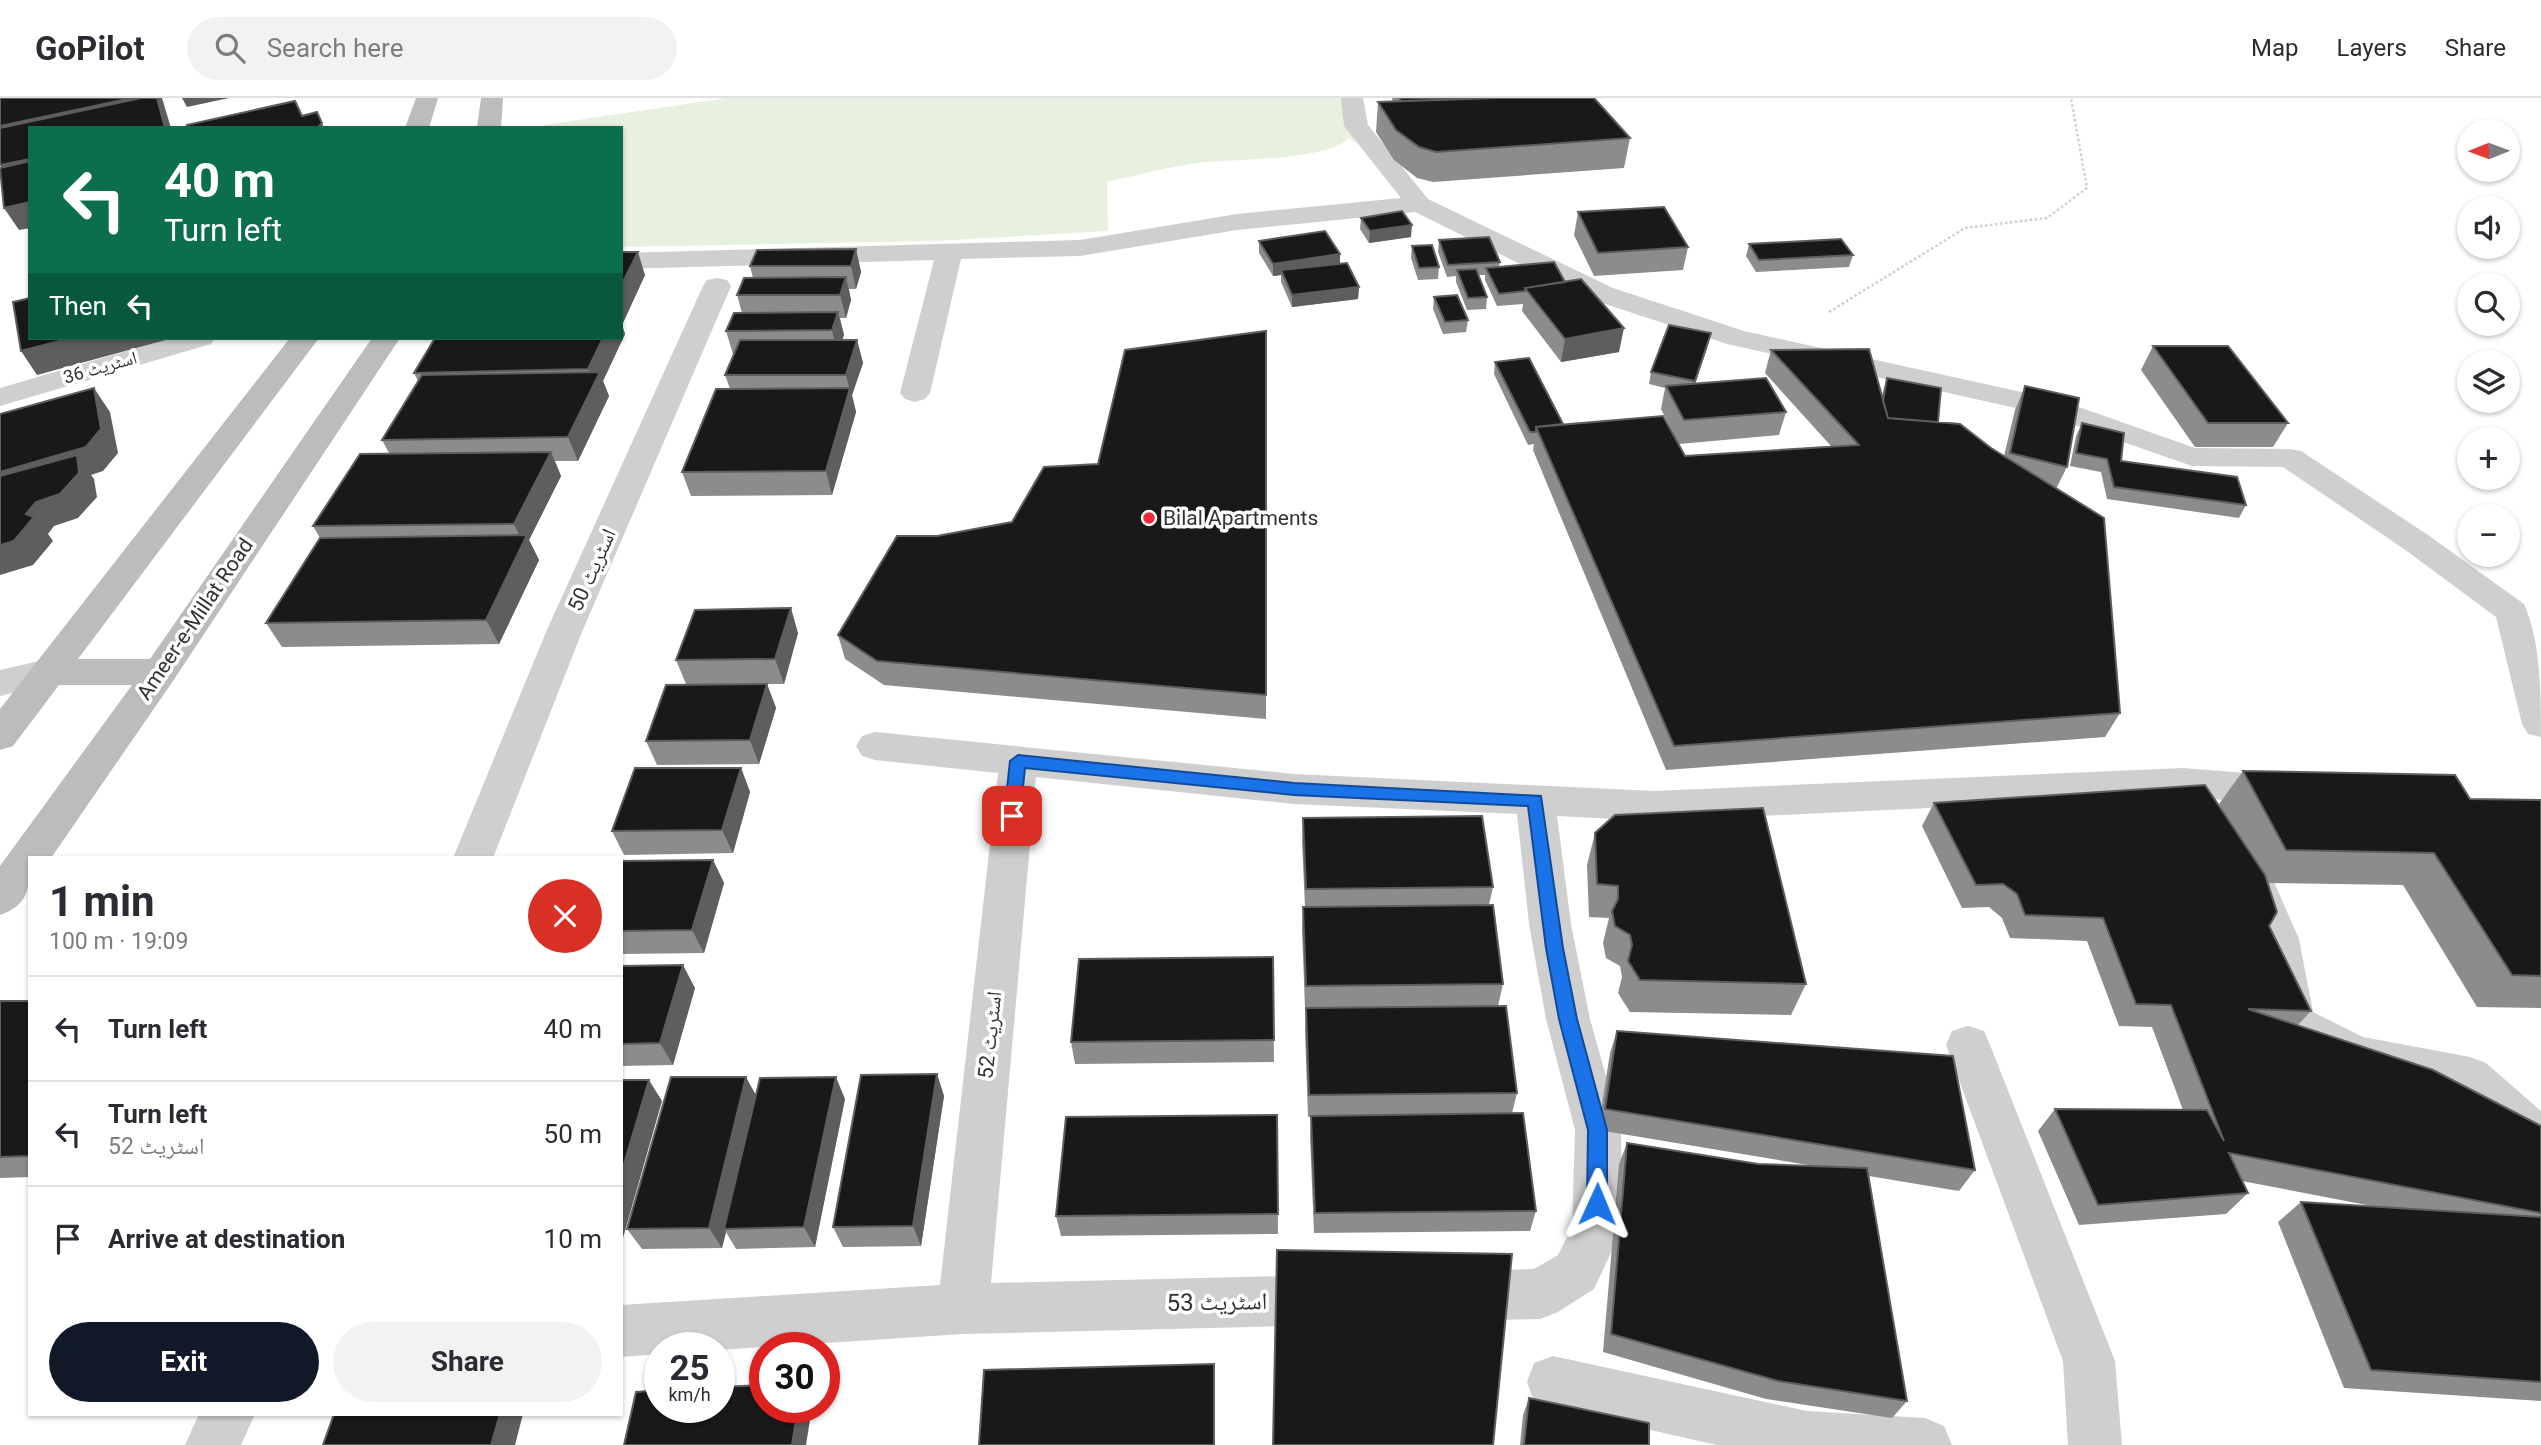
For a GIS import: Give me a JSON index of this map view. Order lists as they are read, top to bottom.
{
  "streets": {
    "main road": ["Ameer-e-Millat Road"],
    "street": [
      "اسٹریٹ 36",
      "اسٹریٹ 50",
      "اسٹریٹ 52",
      "اسٹریٹ 53"
    ]
  },
  "crossings": [
    ["اسٹریٹ 52", "اسٹریٹ 53"]
  ],
  "places": ["Bilal Apartments"],
  "north": "left",
  "page": {
    "header": "GoPilot",
    "search": "Search here",
    "nav": ["Map", "Layers", "Share"],
    "map_buttons": ["+", "−"],
    "turn": ["40 m", "Turn left"],
    "then": "Then",
    "heading": ["1 min", "100 m · 19:09"],
    "list": [
      {
        "name": "Turn left",
        "value": "40 m"
      },
      {
        "name": "Turn left",
        "note": "اسٹریٹ 52",
        "value": "50 m"
      },
      {
        "name": "Arrive at destination",
        "value": "10 m"
      }
    ],
    "buttons": ["Exit", "Share"],
    "speed": "25 km/h",
    "limit": "30"
  }
}
